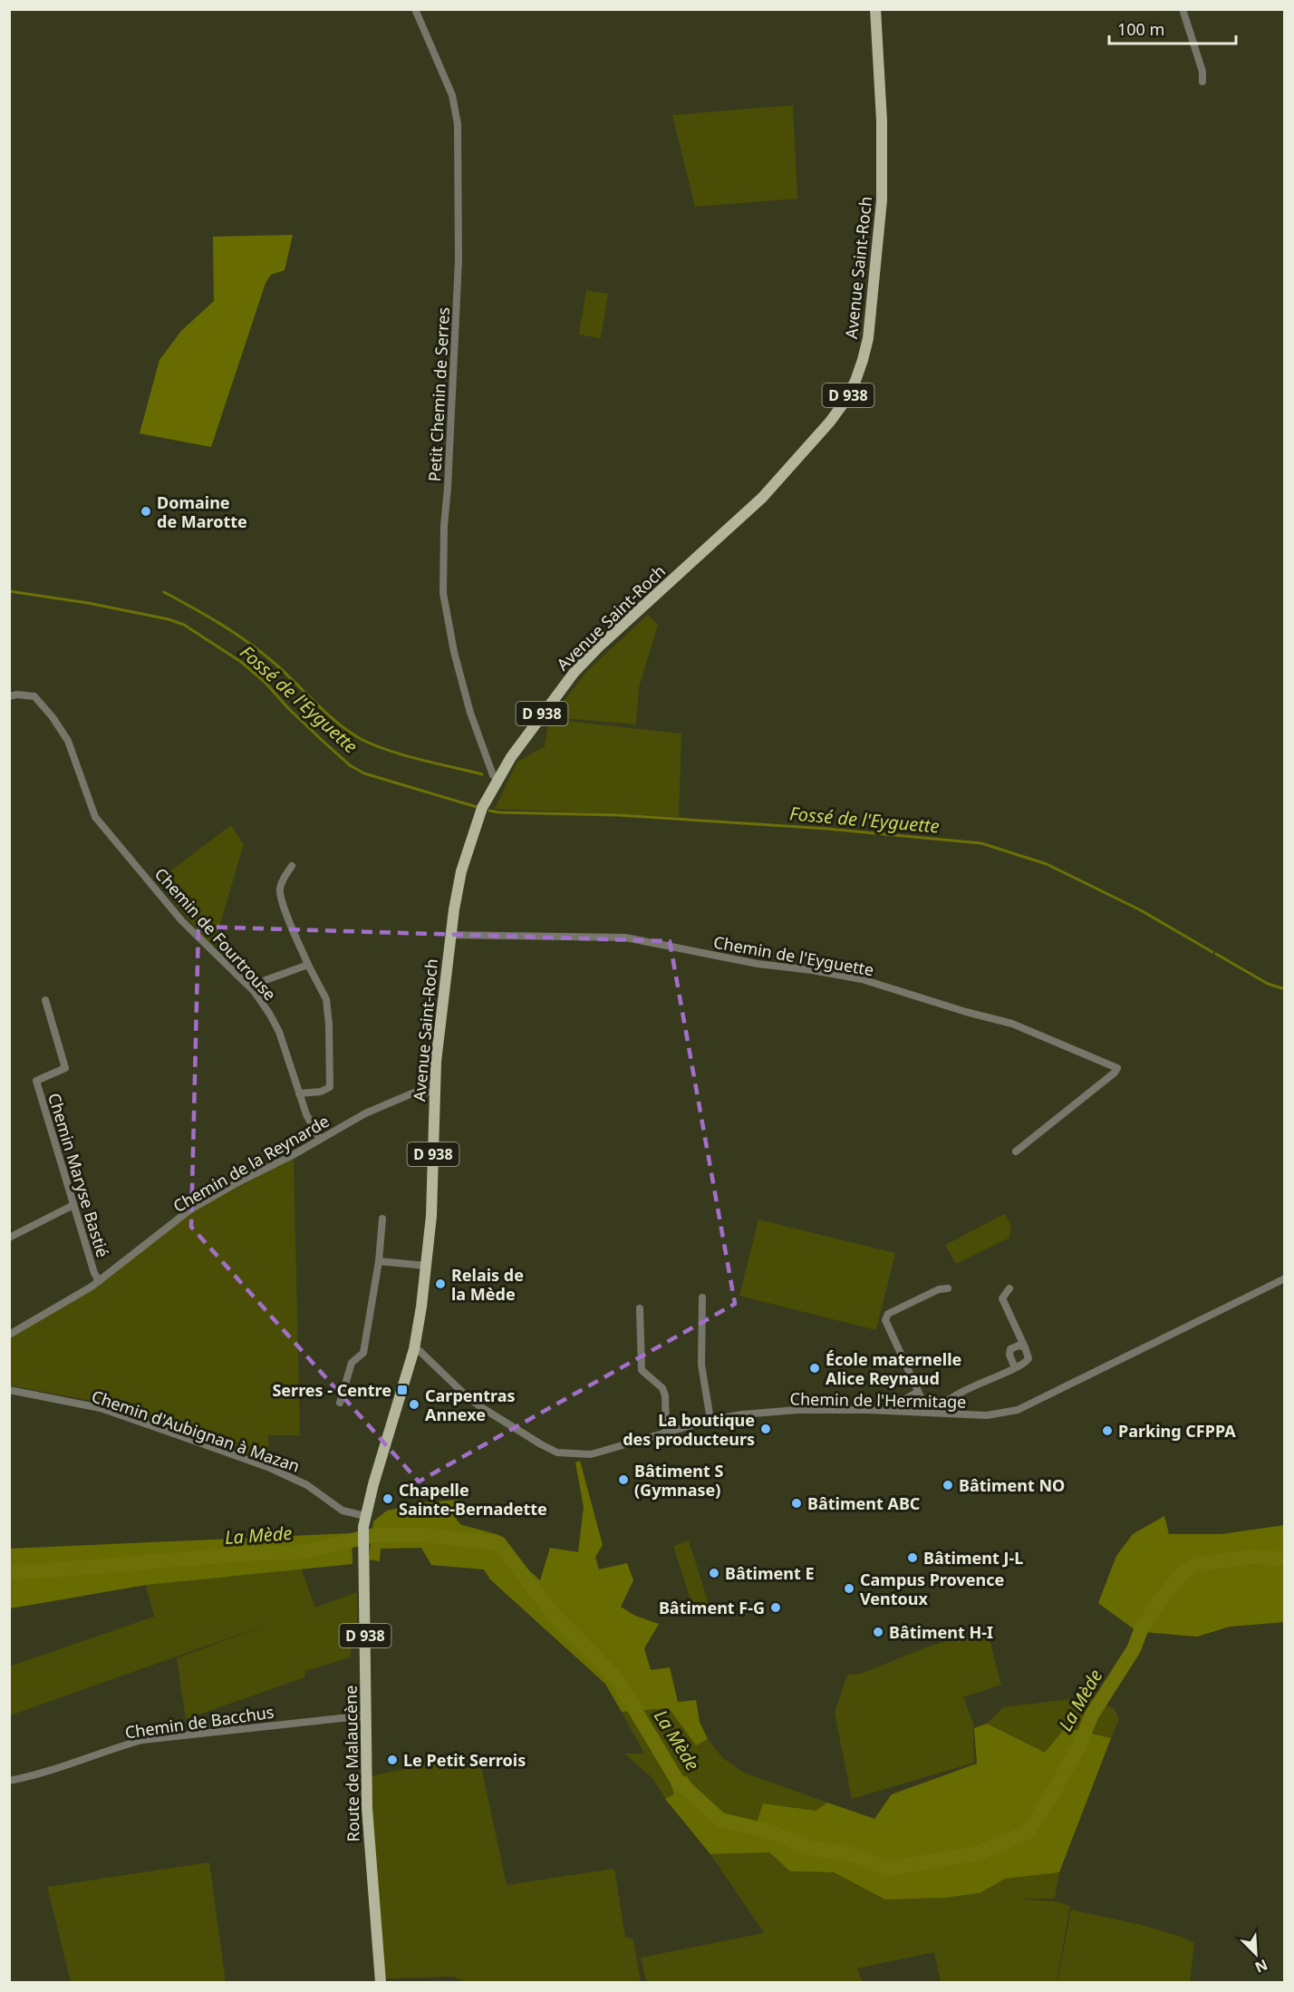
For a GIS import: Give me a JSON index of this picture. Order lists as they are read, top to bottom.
{
  "streets": {
    "main road": ["Avenue Saint-Roch", "D 938", "Route de Malaucène"],
    "street": [
      "Petit Chemin de Serres",
      "Chemin de Fourtrouse",
      "Chemin de l'Eyguette",
      "Chemin de la Reynarde",
      "Chemin Maryse Bastié",
      "Chemin de l'Hermitage",
      "Chemin d'Aubignan à Mazan",
      "Chemin de Bacchus"
    ]
  },
  "crossings": [
    ["Avenue Saint-Roch", "Petit Chemin de Serres"],
    ["Avenue Saint-Roch", "Chemin de l'Eyguette"],
    ["Avenue Saint-Roch", "Chemin de la Reynarde"],
    ["Avenue Saint-Roch", "Chemin de l'Hermitage"],
    ["Avenue Saint-Roch", "Chemin d'Aubignan à Mazan"],
    ["Avenue Saint-Roch", "Route de Malaucène"],
    ["Chemin de Fourtrouse", "Chemin de la Reynarde"],
    ["Chemin de la Reynarde", "Chemin Maryse Bastié"],
    ["Chemin de Bacchus", "Route de Malaucène"]
  ],
  "water": ["Fossé de l'Eyguette", "La Mède"],
  "places": {
    "other": [
      "Domaine de Marotte",
      "Relais de la Mède",
      "École maternelle Alice Reynaud",
      "Carpentras Annexe",
      "La boutique des producteurs",
      "Parking CFPPA",
      "Bâtiment S (Gymnase)",
      "Bâtiment NO",
      "Chapelle Sainte-Bernadette",
      "Bâtiment ABC",
      "Bâtiment J-L",
      "Bâtiment E",
      "Campus Provence Ventoux",
      "Bâtiment F-G",
      "Bâtiment H-I",
      "Le Petit Serrois"
    ],
    "transit": ["Serres - Centre"]
  },
  "scale_bar": "100 m",
  "north": "bottom right"
}
